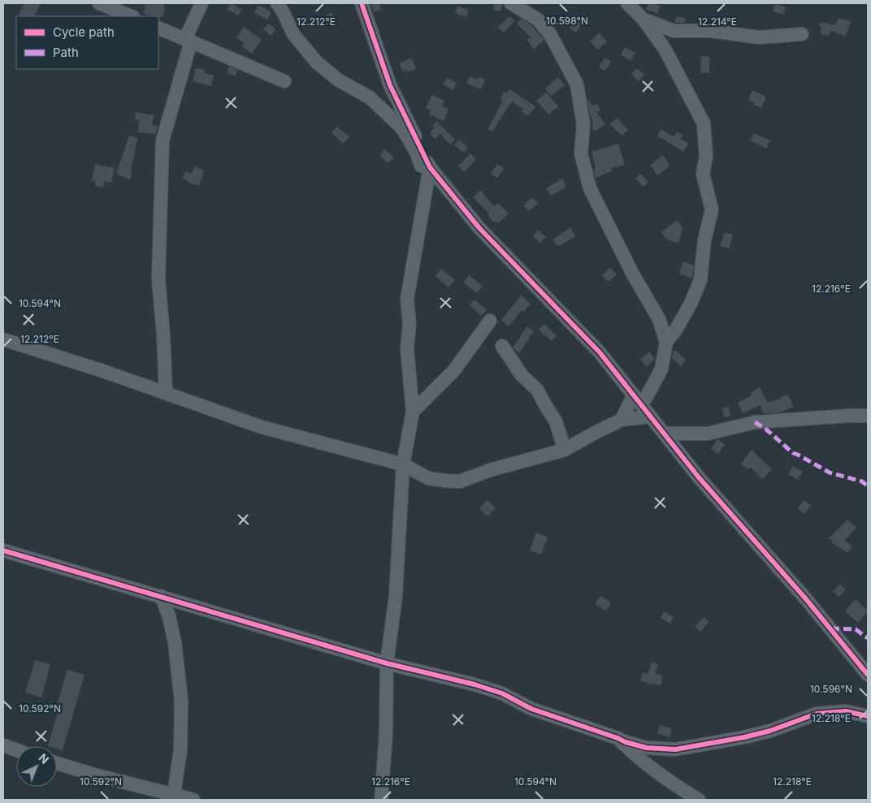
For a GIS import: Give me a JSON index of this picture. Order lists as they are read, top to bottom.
{
  "legend": ["Cycle path", "Path"],
  "north": "top right",
  "coordinates": [
    "10.598°N",
    "12.212°E",
    "12.214°E",
    "12.216°E",
    "10.594°N",
    "10.596°N",
    "10.592°N",
    "12.218°E"
  ]
}
